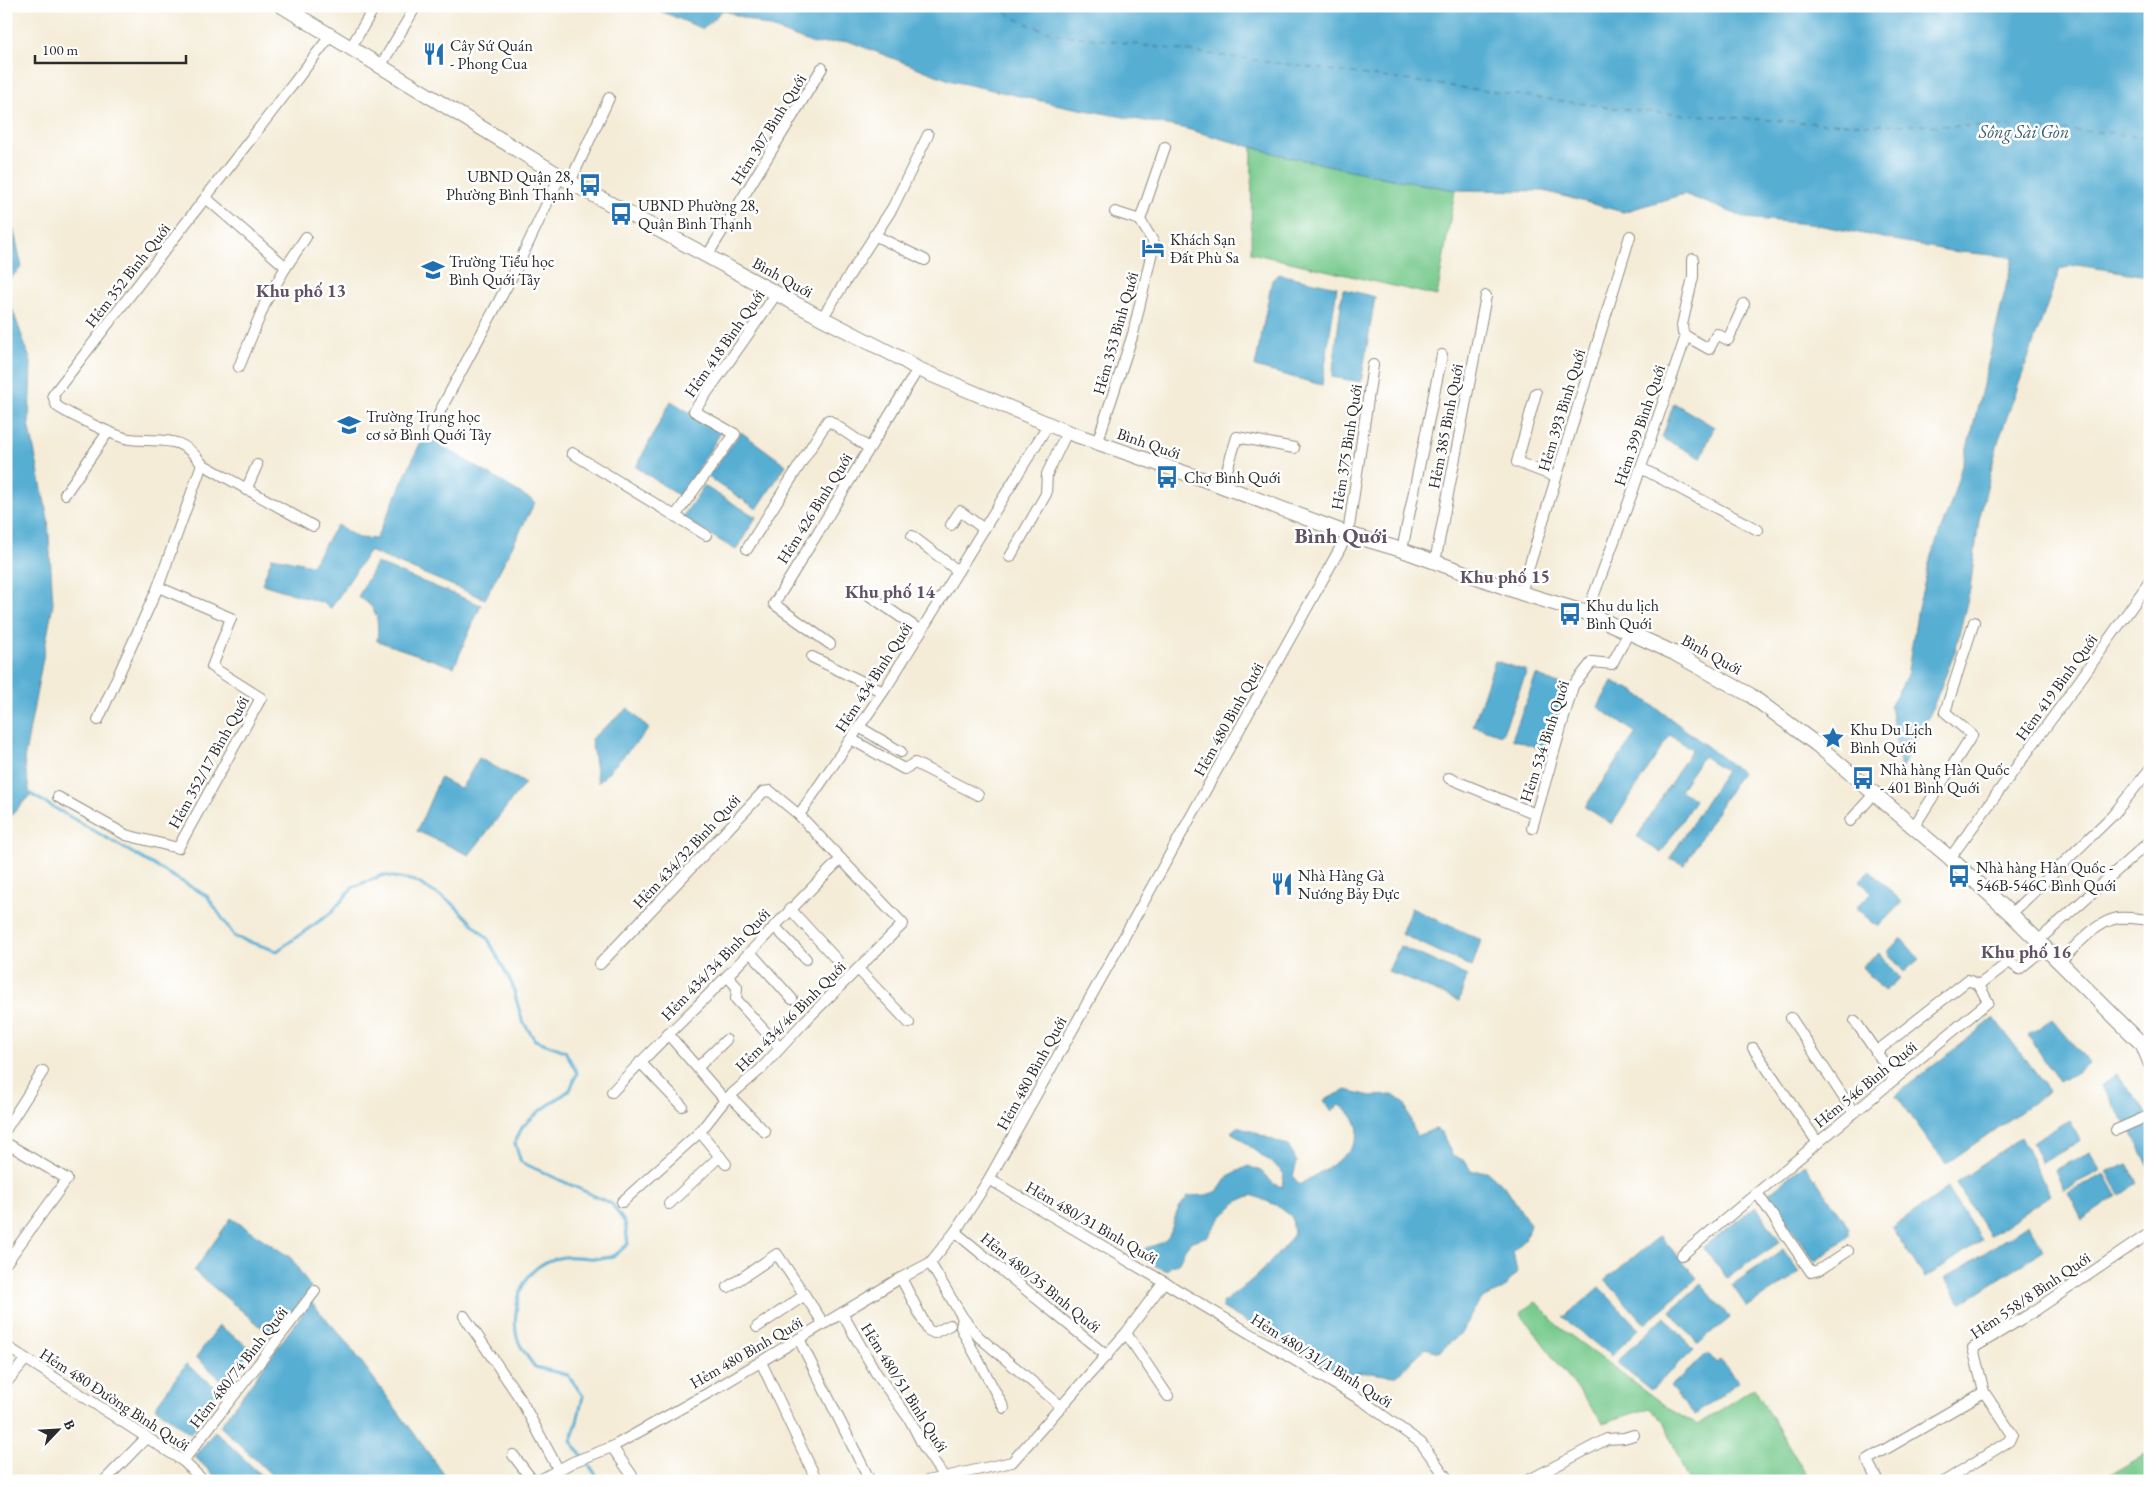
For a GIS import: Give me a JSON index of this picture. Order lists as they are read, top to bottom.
{
  "streets": {
    "main road": ["Bình Quới"],
    "street": [
      "Hẻm 307 Bình Quới",
      "Hẻm 352 Bình Quới",
      "Hẻm 353 Bình Quới",
      "Hẻm 418 Bình Quới",
      "Hẻm 393 Bình Quới",
      "Hẻm 399 Bình Quới",
      "Hẻm 385 Bình Quới",
      "Hẻm 375 Bình Quới",
      "Hẻm 426 Bình Quới",
      "Hẻm 434 Bình Quới",
      "Hẻm 419 Bình Quới",
      "Hẻm 480 Bình Quới",
      "Hẻm 534 Bình Quới",
      "Hẻm 352/17 Bình Quới",
      "Hẻm 434/32 Bình Quới",
      "Hẻm 434/34 Bình Quới",
      "Hẻm 434/46 Bình Quới",
      "Hẻm 546 Bình Quới",
      "Hẻm 480/31 Bình Quới",
      "Hẻm 480/35 Bình Quới",
      "Hẻm 558/8 Bình Quới",
      "Hẻm 480/31/1 Bình Quới",
      "Hẻm 480/74 Bình Quới",
      "Hẻm 480/51 Bình Quới",
      "Hẻm 480 Đường Bình Quới"
    ]
  },
  "crossings": [
    ["Hẻm 307 Bình Quới", "Bình Quới"],
    ["Hẻm 352 Bình Quới", "Bình Quới"],
    ["Bình Quới", "Hẻm 353 Bình Quới"],
    ["Bình Quới", "Hẻm 418 Bình Quới"],
    ["Bình Quới", "Hẻm 393 Bình Quới"],
    ["Bình Quới", "Hẻm 399 Bình Quới"],
    ["Bình Quới", "Hẻm 385 Bình Quới"],
    ["Bình Quới", "Hẻm 375 Bình Quới"],
    ["Bình Quới", "Hẻm 426 Bình Quới"],
    ["Bình Quới", "Hẻm 434 Bình Quới"],
    ["Bình Quới", "Hẻm 419 Bình Quới"],
    ["Bình Quới", "Hẻm 480 Bình Quới"],
    ["Bình Quới", "Hẻm 534 Bình Quới"],
    ["Hẻm 375 Bình Quới", "Hẻm 480 Bình Quới"],
    ["Hẻm 434 Bình Quới", "Hẻm 434/32 Bình Quới"],
    ["Hẻm 480 Bình Quới", "Hẻm 480/31 Bình Quới"],
    ["Hẻm 480 Bình Quới", "Hẻm 480/35 Bình Quới"],
    ["Hẻm 480 Bình Quới", "Hẻm 480/51 Bình Quới"],
    ["Hẻm 434/34 Bình Quới", "Hẻm 434/46 Bình Quới"],
    ["Hẻm 480/31 Bình Quới", "Hẻm 480/35 Bình Quới"],
    ["Hẻm 480/31 Bình Quới", "Hẻm 480/31/1 Bình Quới"],
    ["Hẻm 480/31 Bình Quới", "Hẻm 480/51 Bình Quới"],
    ["Hẻm 480/74 Bình Quới", "Hẻm 480 Đường Bình Quới"]
  ],
  "districts": [
    "Khu phố 13",
    "Bình Quới",
    "Khu phố 15",
    "Khu phố 14",
    "Khu phố 16"
  ],
  "water": ["Sông Sài Gòn"],
  "places": {
    "restaurant": ["Cây Sứ Quán - Phong Cua", "Nhà Hàng Gà Nướng Bảy Đực"],
    "bus stop": [
      "UBND Quận 28, Phường Bình Thạnh",
      "UBND Phường 28, Quận Bình Thạnh",
      "Chợ Bình Quới",
      "Khu du lịch Bình Quới",
      "Nhà hàng Hàn Quốc - 401 Bình Quới",
      "Nhà hàng Hàn Quốc - 546B-546C Bình Quới"
    ],
    "hotel": ["Khách Sạn Đất Phù Sa"],
    "school or university": ["Trường Tiểu học Bình Quới Tây", "Trường Trung học cơ sở Bình Quới Tây"],
    "place": ["Khu Du Lịch Bình Qưới"]
  },
  "scale_bar": "100 m",
  "north": "top right"
}
